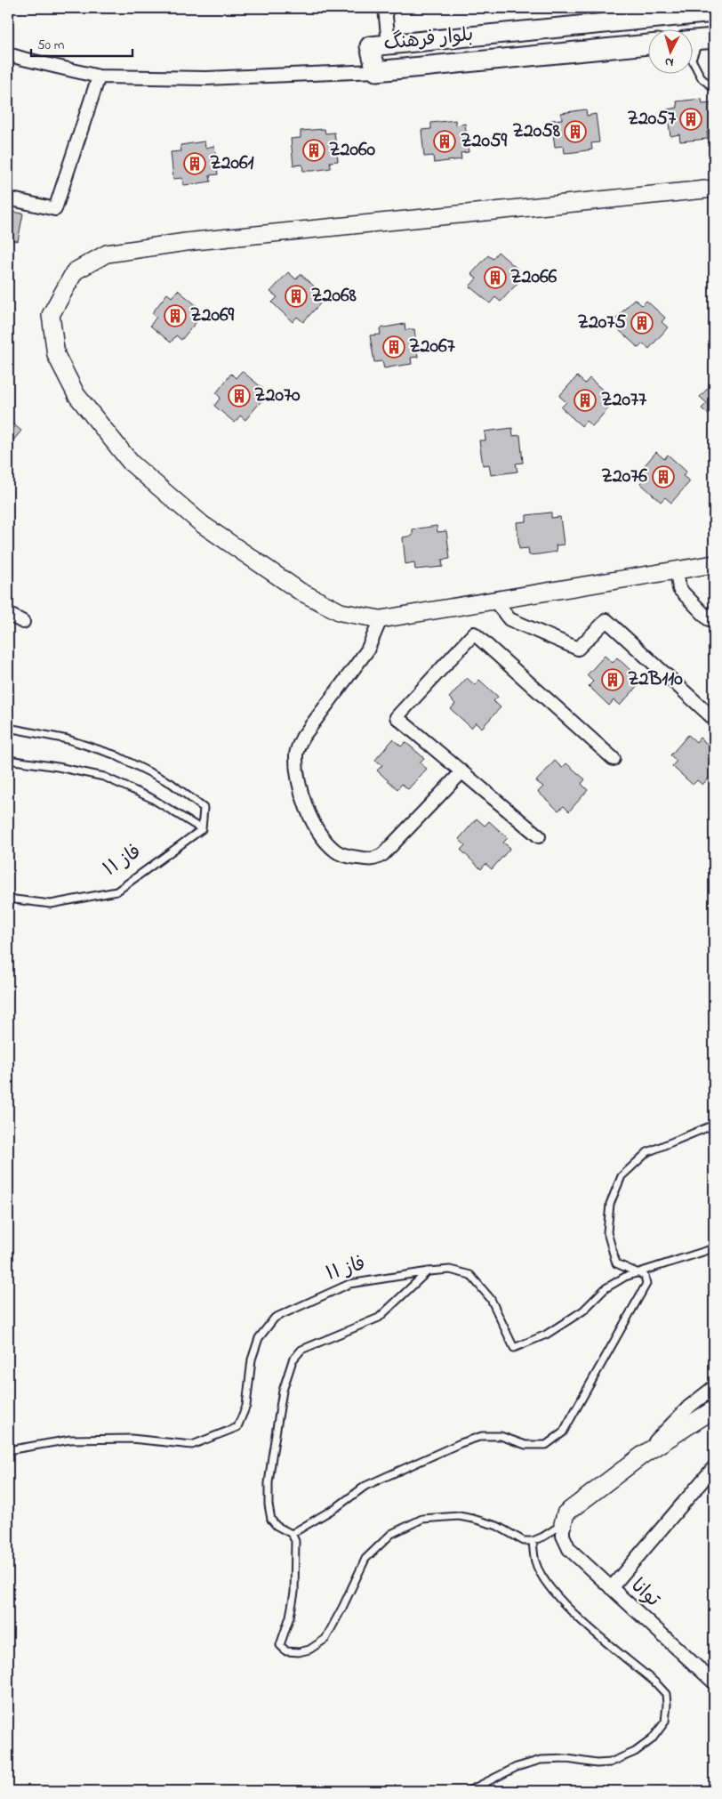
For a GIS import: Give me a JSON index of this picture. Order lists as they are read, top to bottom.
{
  "streets": {
    "main road": ["بلوار فرهنگ"],
    "street": ["توانا"],
    "lane": ["فاز ۱۱"]
  },
  "places": {
    "building": [
      "Z2057",
      "Z2058",
      "Z2059",
      "Z2060",
      "Z2061",
      "Z2066",
      "Z2068",
      "Z2069",
      "Z2075",
      "Z2067",
      "Z2070",
      "Z2077",
      "Z2076",
      "Z2B110"
    ]
  },
  "scale_bar": "50 m",
  "north": "bottom"
}
